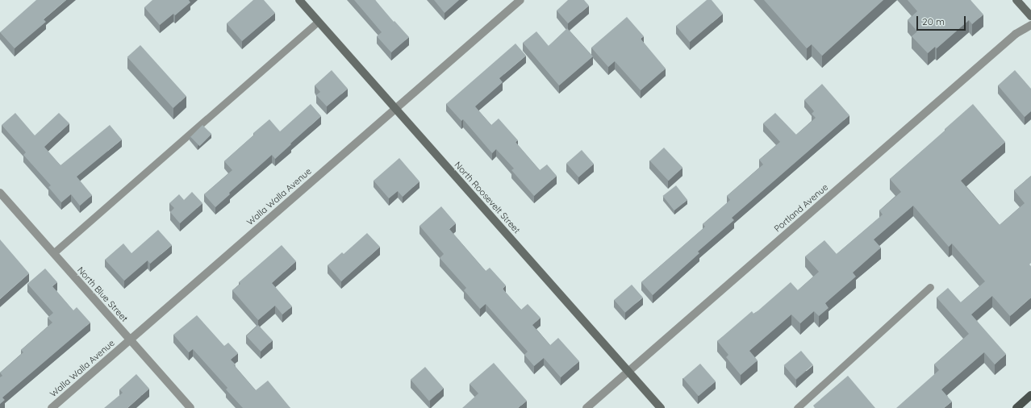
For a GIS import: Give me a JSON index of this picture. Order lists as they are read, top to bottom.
{
  "streets": {
    "street": [
      "Walla Walla Avenue",
      "North Roosevelt Street",
      "Portland Avenue",
      "North Blue Street"
    ]
  },
  "crossings": [
    ["Walla Walla Avenue", "North Roosevelt Street"],
    ["Walla Walla Avenue", "North Blue Street"],
    ["North Roosevelt Street", "Portland Avenue"]
  ],
  "scale_bar": "20 m"
}
